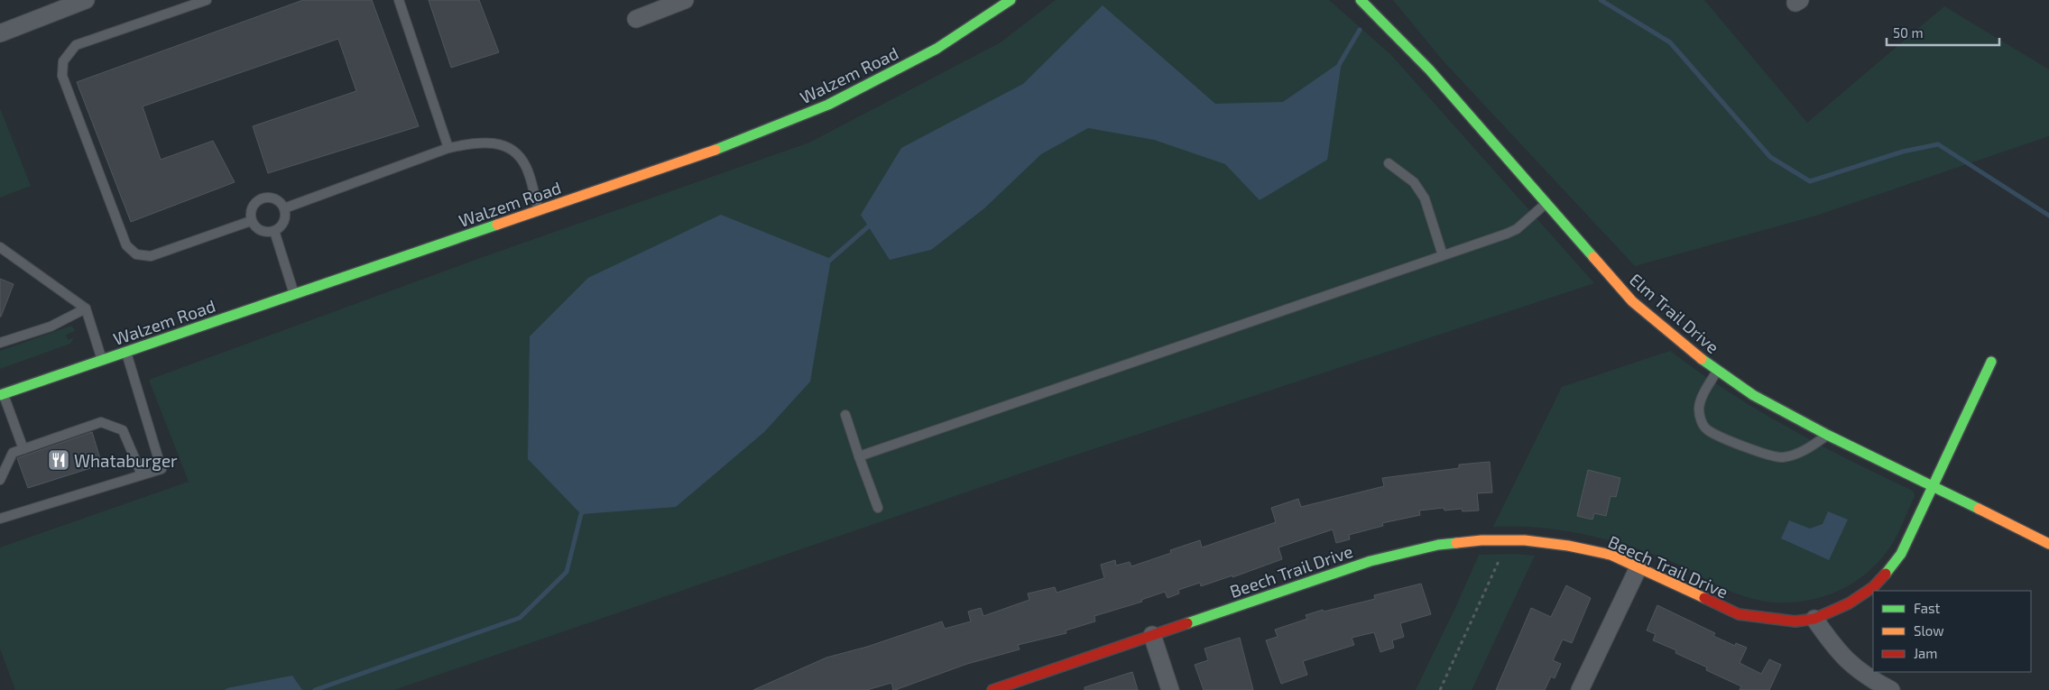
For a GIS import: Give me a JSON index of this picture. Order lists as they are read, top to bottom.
{
  "streets": {
    "street": ["Walzem Road", "Elm Trail Drive", "Beech Trail Drive"]
  },
  "crossings": [
    ["Elm Trail Drive", "Beech Trail Drive"]
  ],
  "places": {
    "restaurant": ["Whataburger"]
  },
  "legend": ["Fast", "Slow", "Jam"],
  "scale_bar": "50 m"
}
